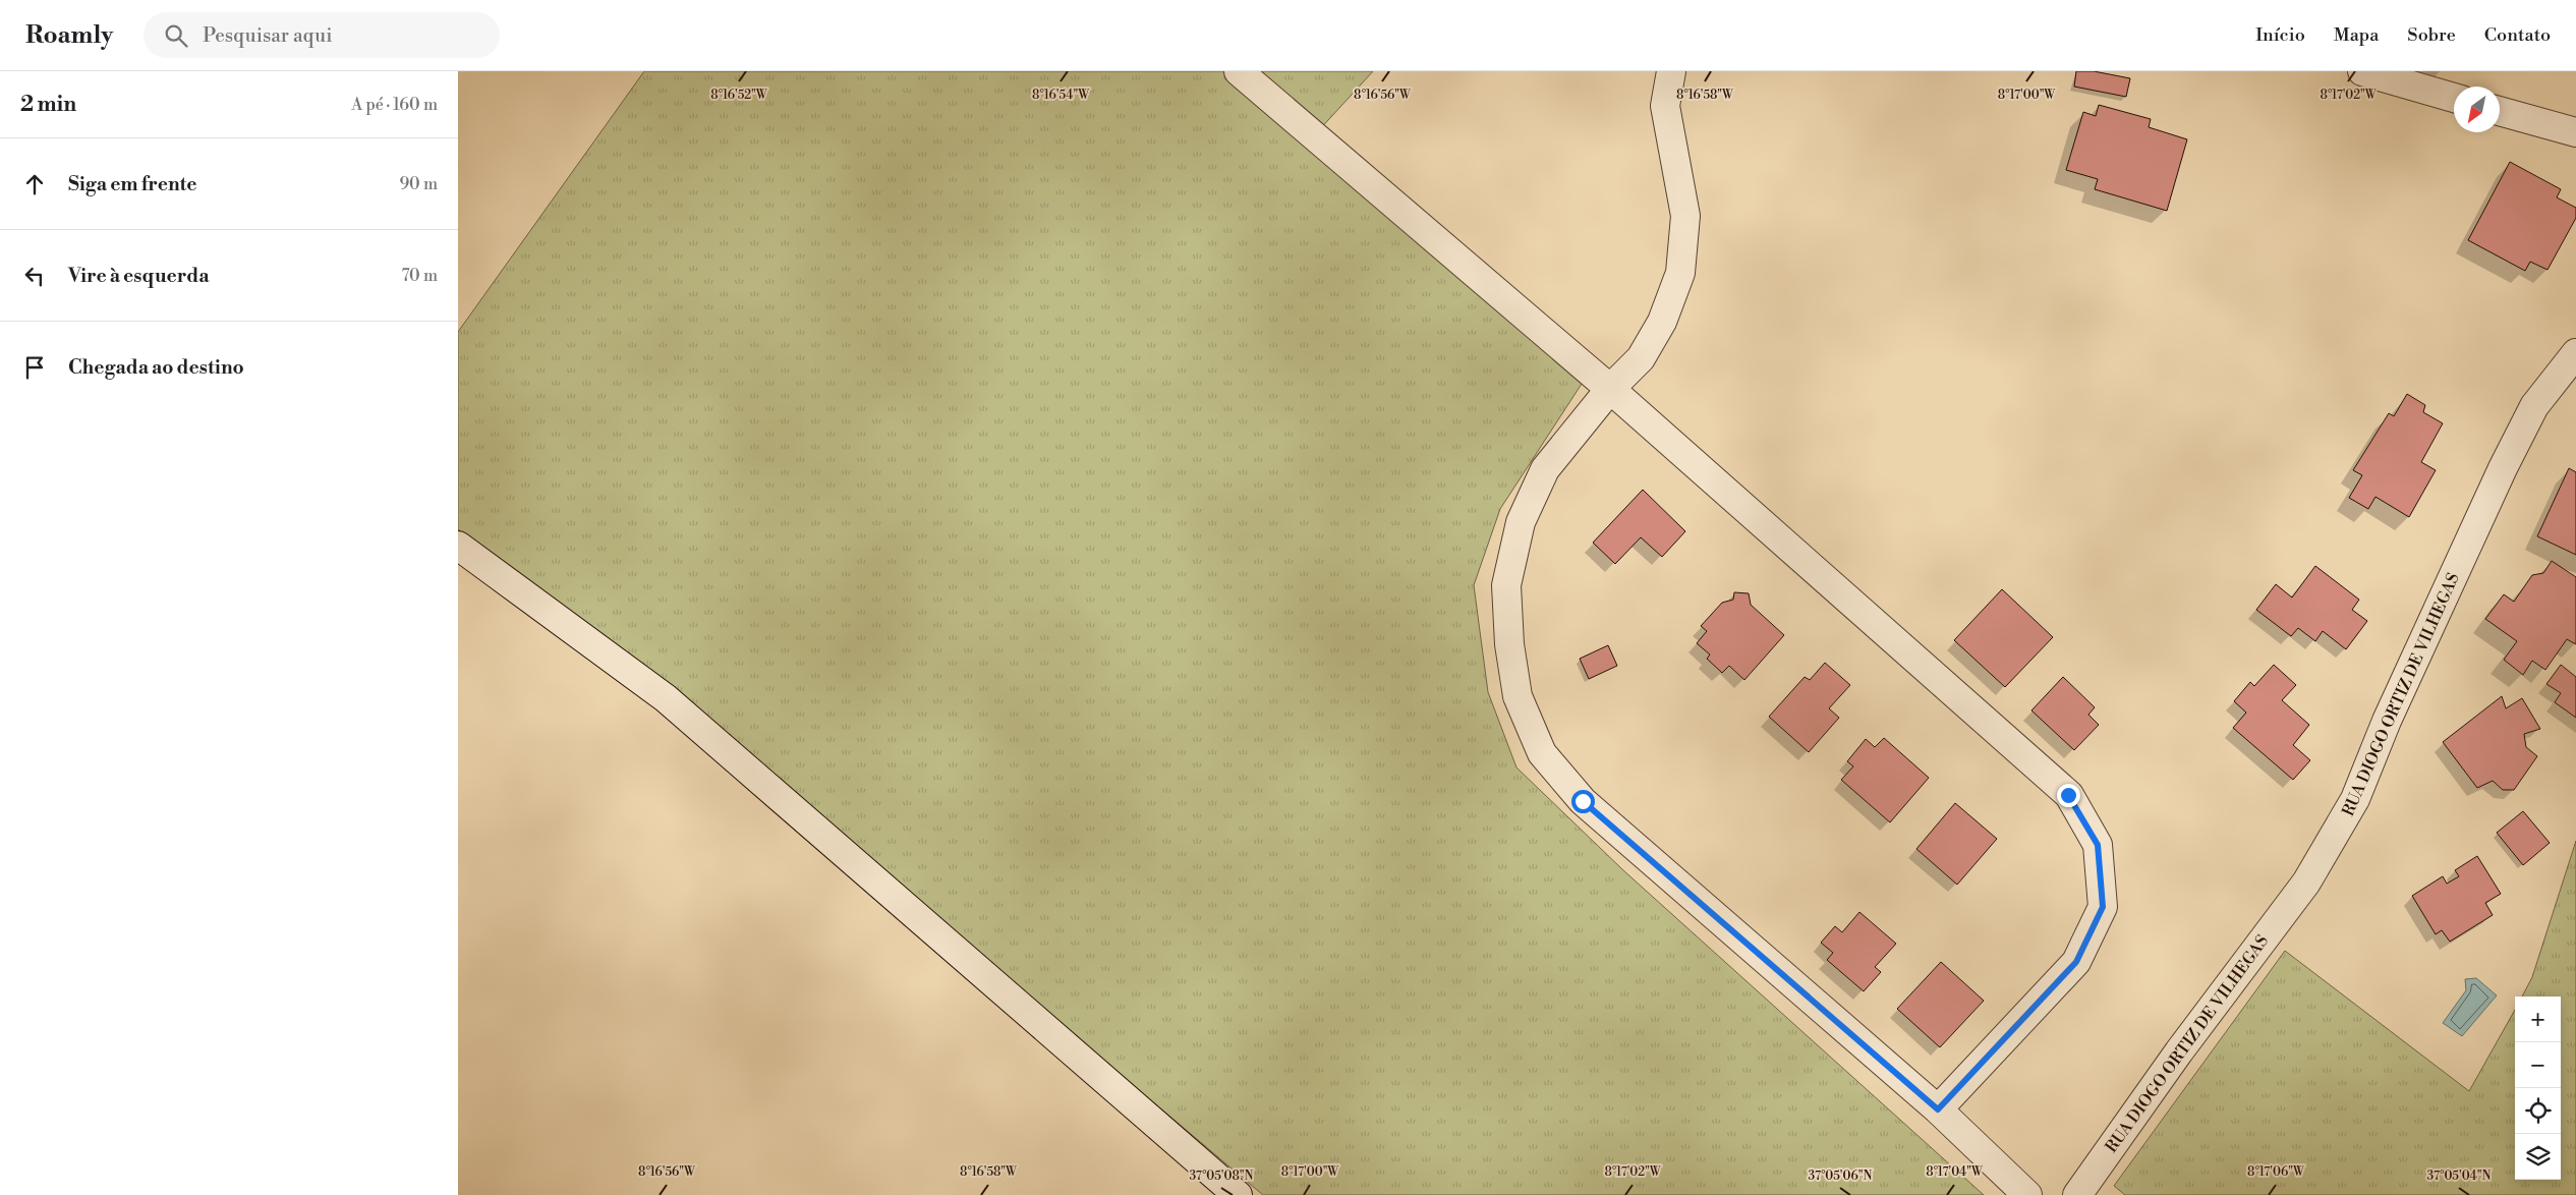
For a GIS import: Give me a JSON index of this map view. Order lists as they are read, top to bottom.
{
  "streets": {
    "street": ["RUA DIOGO ORTIZ DE VILHEGAS"]
  },
  "north": "bottom left",
  "page": {
    "header": "Roamly",
    "search": "Pesquisar aqui",
    "nav": [
      "Início",
      "Mapa",
      "Sobre",
      "Contato"
    ],
    "heading": ["2 min", "A pé · 160 m"],
    "list": [
      ["Siga em frente", "90 m"],
      ["Vire à esquerda", "70 m"],
      "Chegada ao destino"
    ],
    "map_buttons": ["+", "−"]
  },
  "coordinates": [
    "8°16'52\"W",
    "8°16'54\"W",
    "8°16'56\"W",
    "8°16'58\"W",
    "8°17'00\"W",
    "8°17'02\"W",
    "8°17'04\"W",
    "8°17'06\"W",
    "37°05'08\"N",
    "37°05'06\"N",
    "37°05'04\"N"
  ]
}
